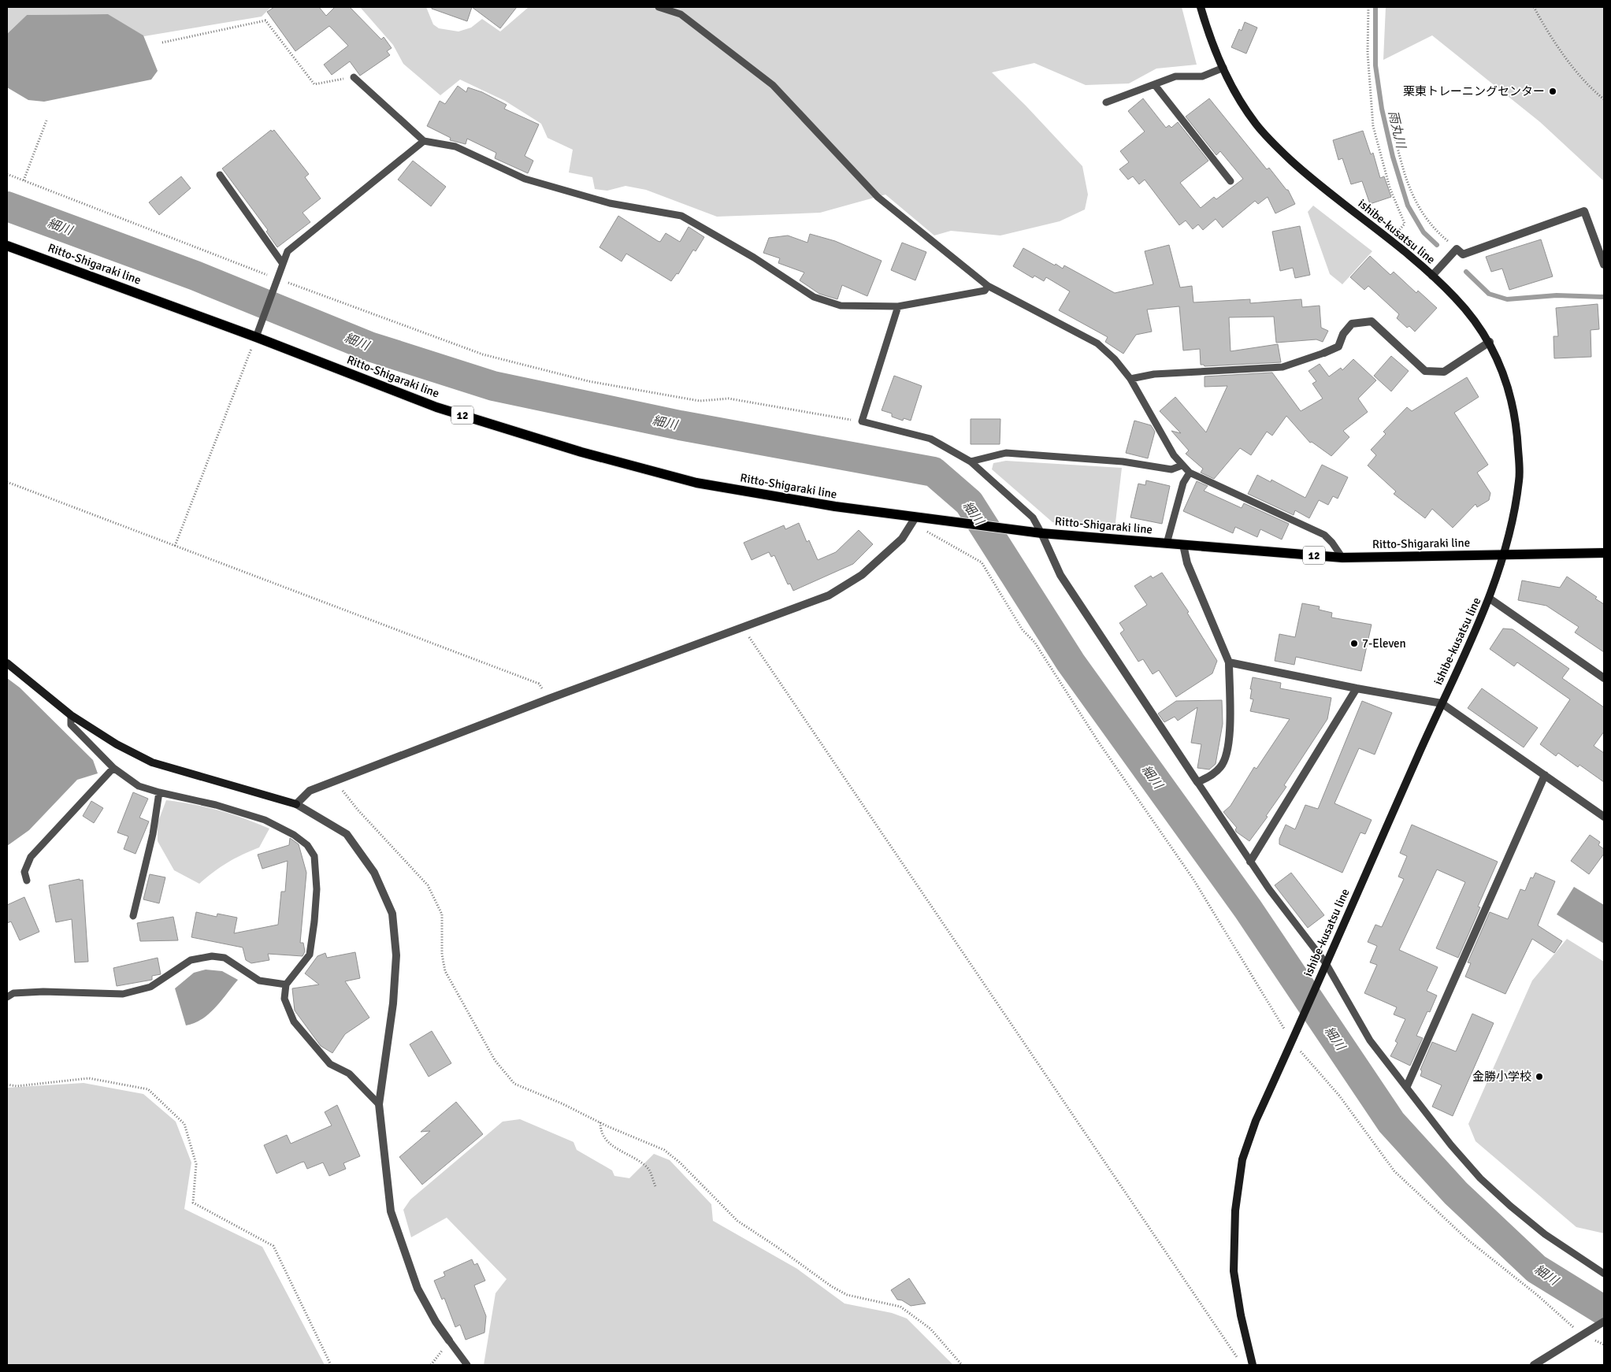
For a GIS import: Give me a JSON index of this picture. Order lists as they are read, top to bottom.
{
  "streets": {
    "main road": ["ishibe-kusatsu line", "Ritto-Shigaraki line", "12"]
  },
  "crossings": [
    ["ishibe-kusatsu line", "Ritto-Shigaraki line"]
  ],
  "water": ["雨丸川", "細川"],
  "places": ["栗東トレーニングセンター", "7-Eleven", "金勝小学校"]
}
